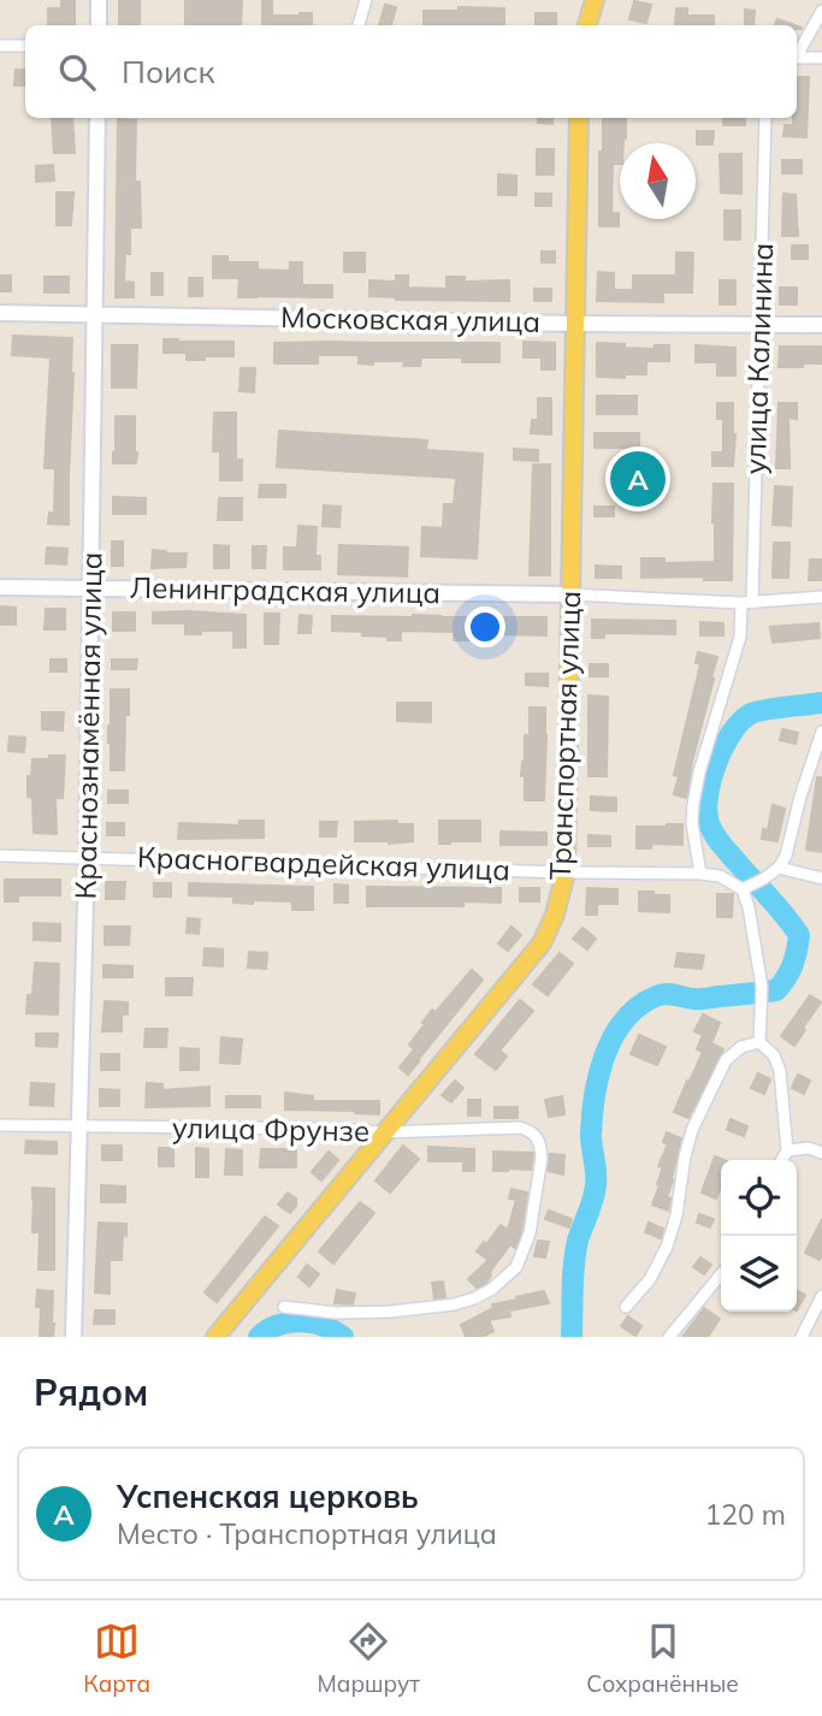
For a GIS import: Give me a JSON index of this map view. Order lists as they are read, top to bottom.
{
  "streets": {
    "main road": ["Транспортная улица"],
    "street": [
      "Московская улица",
      "улица Калинина",
      "Ленинградская улица",
      "Краснознамённая улица",
      "Красногвардейская улица",
      "улица Фрунзе"
    ]
  },
  "crossings": [
    ["Московская улица", "улица Калинина"],
    ["Московская улица", "Краснознамённая улица"],
    ["Московская улица", "Транспортная улица"],
    ["улица Калинина", "Ленинградская улица"],
    ["улица Калинина", "Красногвардейская улица"],
    ["Ленинградская улица", "Краснознамённая улица"],
    ["Ленинградская улица", "Транспортная улица"],
    ["Краснознамённая улица", "Красногвардейская улица"],
    ["Краснознамённая улица", "улица Фрунзе"],
    ["Транспортная улица", "Красногвардейская улица"],
    ["Транспортная улица", "улица Фрунзе"]
  ],
  "north": "top",
  "page": {
    "search": "Поиск",
    "pins": "A",
    "heading": "Рядом",
    "list": [
      {
        "mark": "A",
        "name": "Успенская церковь",
        "note": "Место · Транспортная улица",
        "value": "120 m"
      }
    ],
    "nav": ["Карта", "Маршрут", "Сохранённые"]
  }
}
